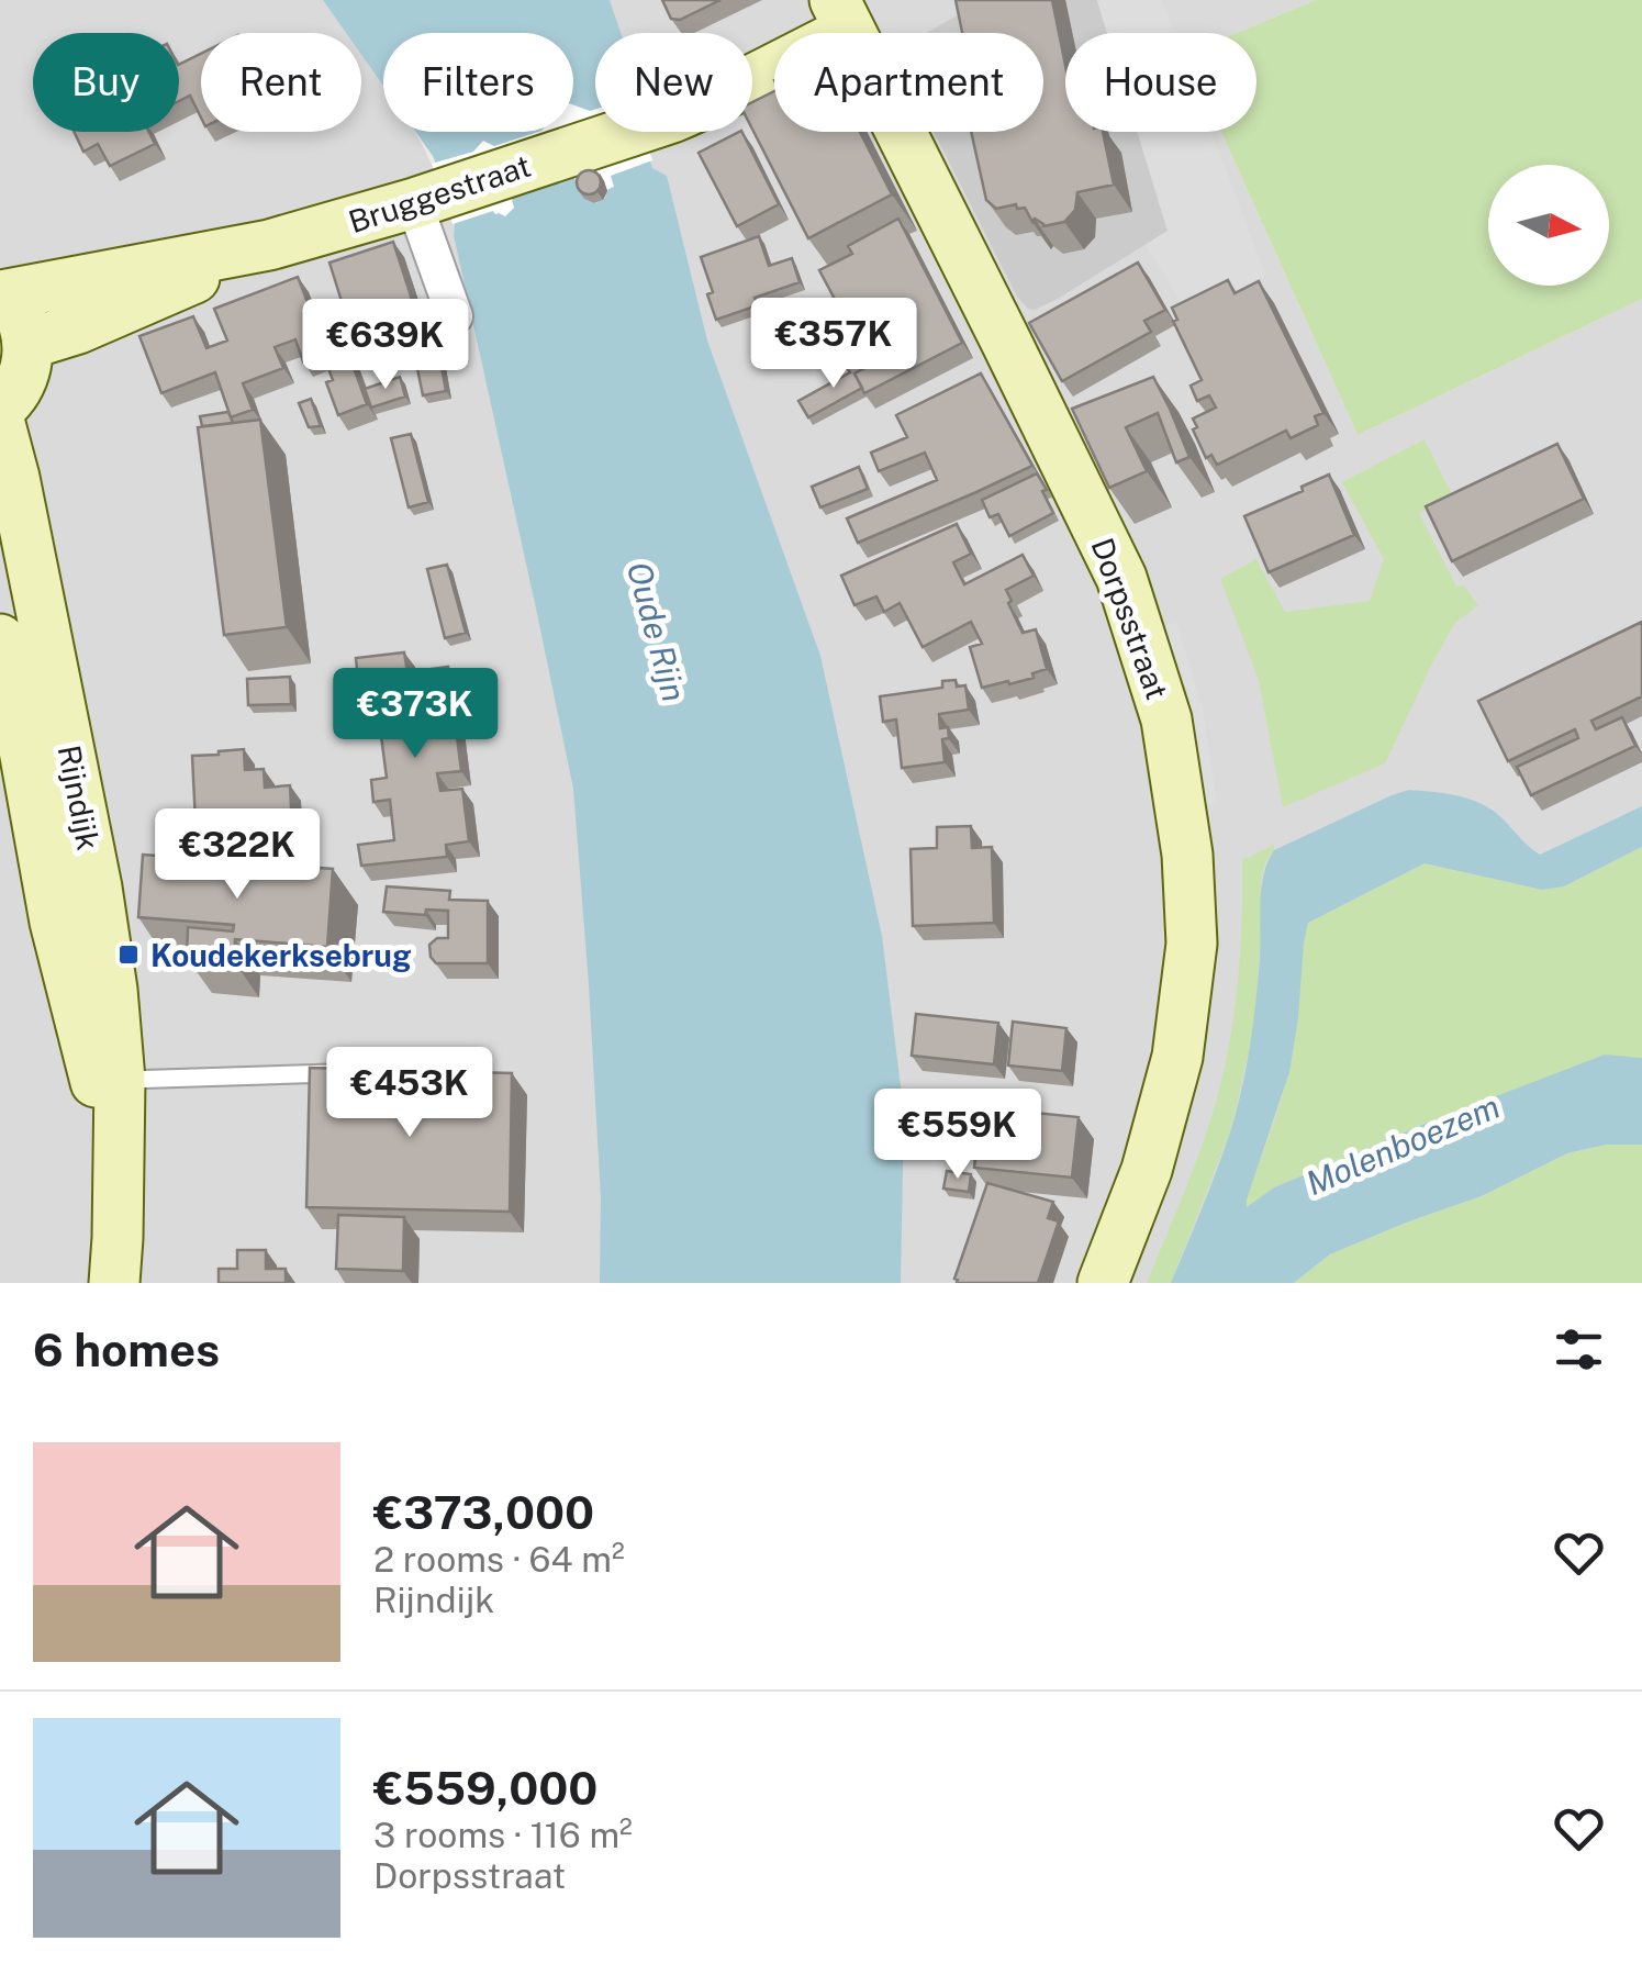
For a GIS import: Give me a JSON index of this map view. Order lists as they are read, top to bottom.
{
  "streets": {
    "street": ["Bruggestraat", "Dorpsstraat", "Rijndijk"]
  },
  "crossings": [
    ["Bruggestraat", "Dorpsstraat"]
  ],
  "water": ["Oude Rijn", "Molenboezem"],
  "places": {
    "transit": ["Koudekerksebrug"]
  },
  "north": "right",
  "page": {
    "chip": [
      "Buy",
      "Rent",
      "Filters",
      "New",
      "Apartment",
      "House"
    ],
    "price": [
      "€357K",
      "€639K",
      "€373K",
      "€322K",
      "€453K",
      "€559K"
    ],
    "heading": "6 homes",
    "list": [
      {
        "name": "€373,000",
        "note": "2 rooms · 64 m² · Rijndijk"
      },
      {
        "name": "€559,000",
        "note": "3 rooms · 116 m² · Dorpsstraat"
      }
    ]
  }
}
